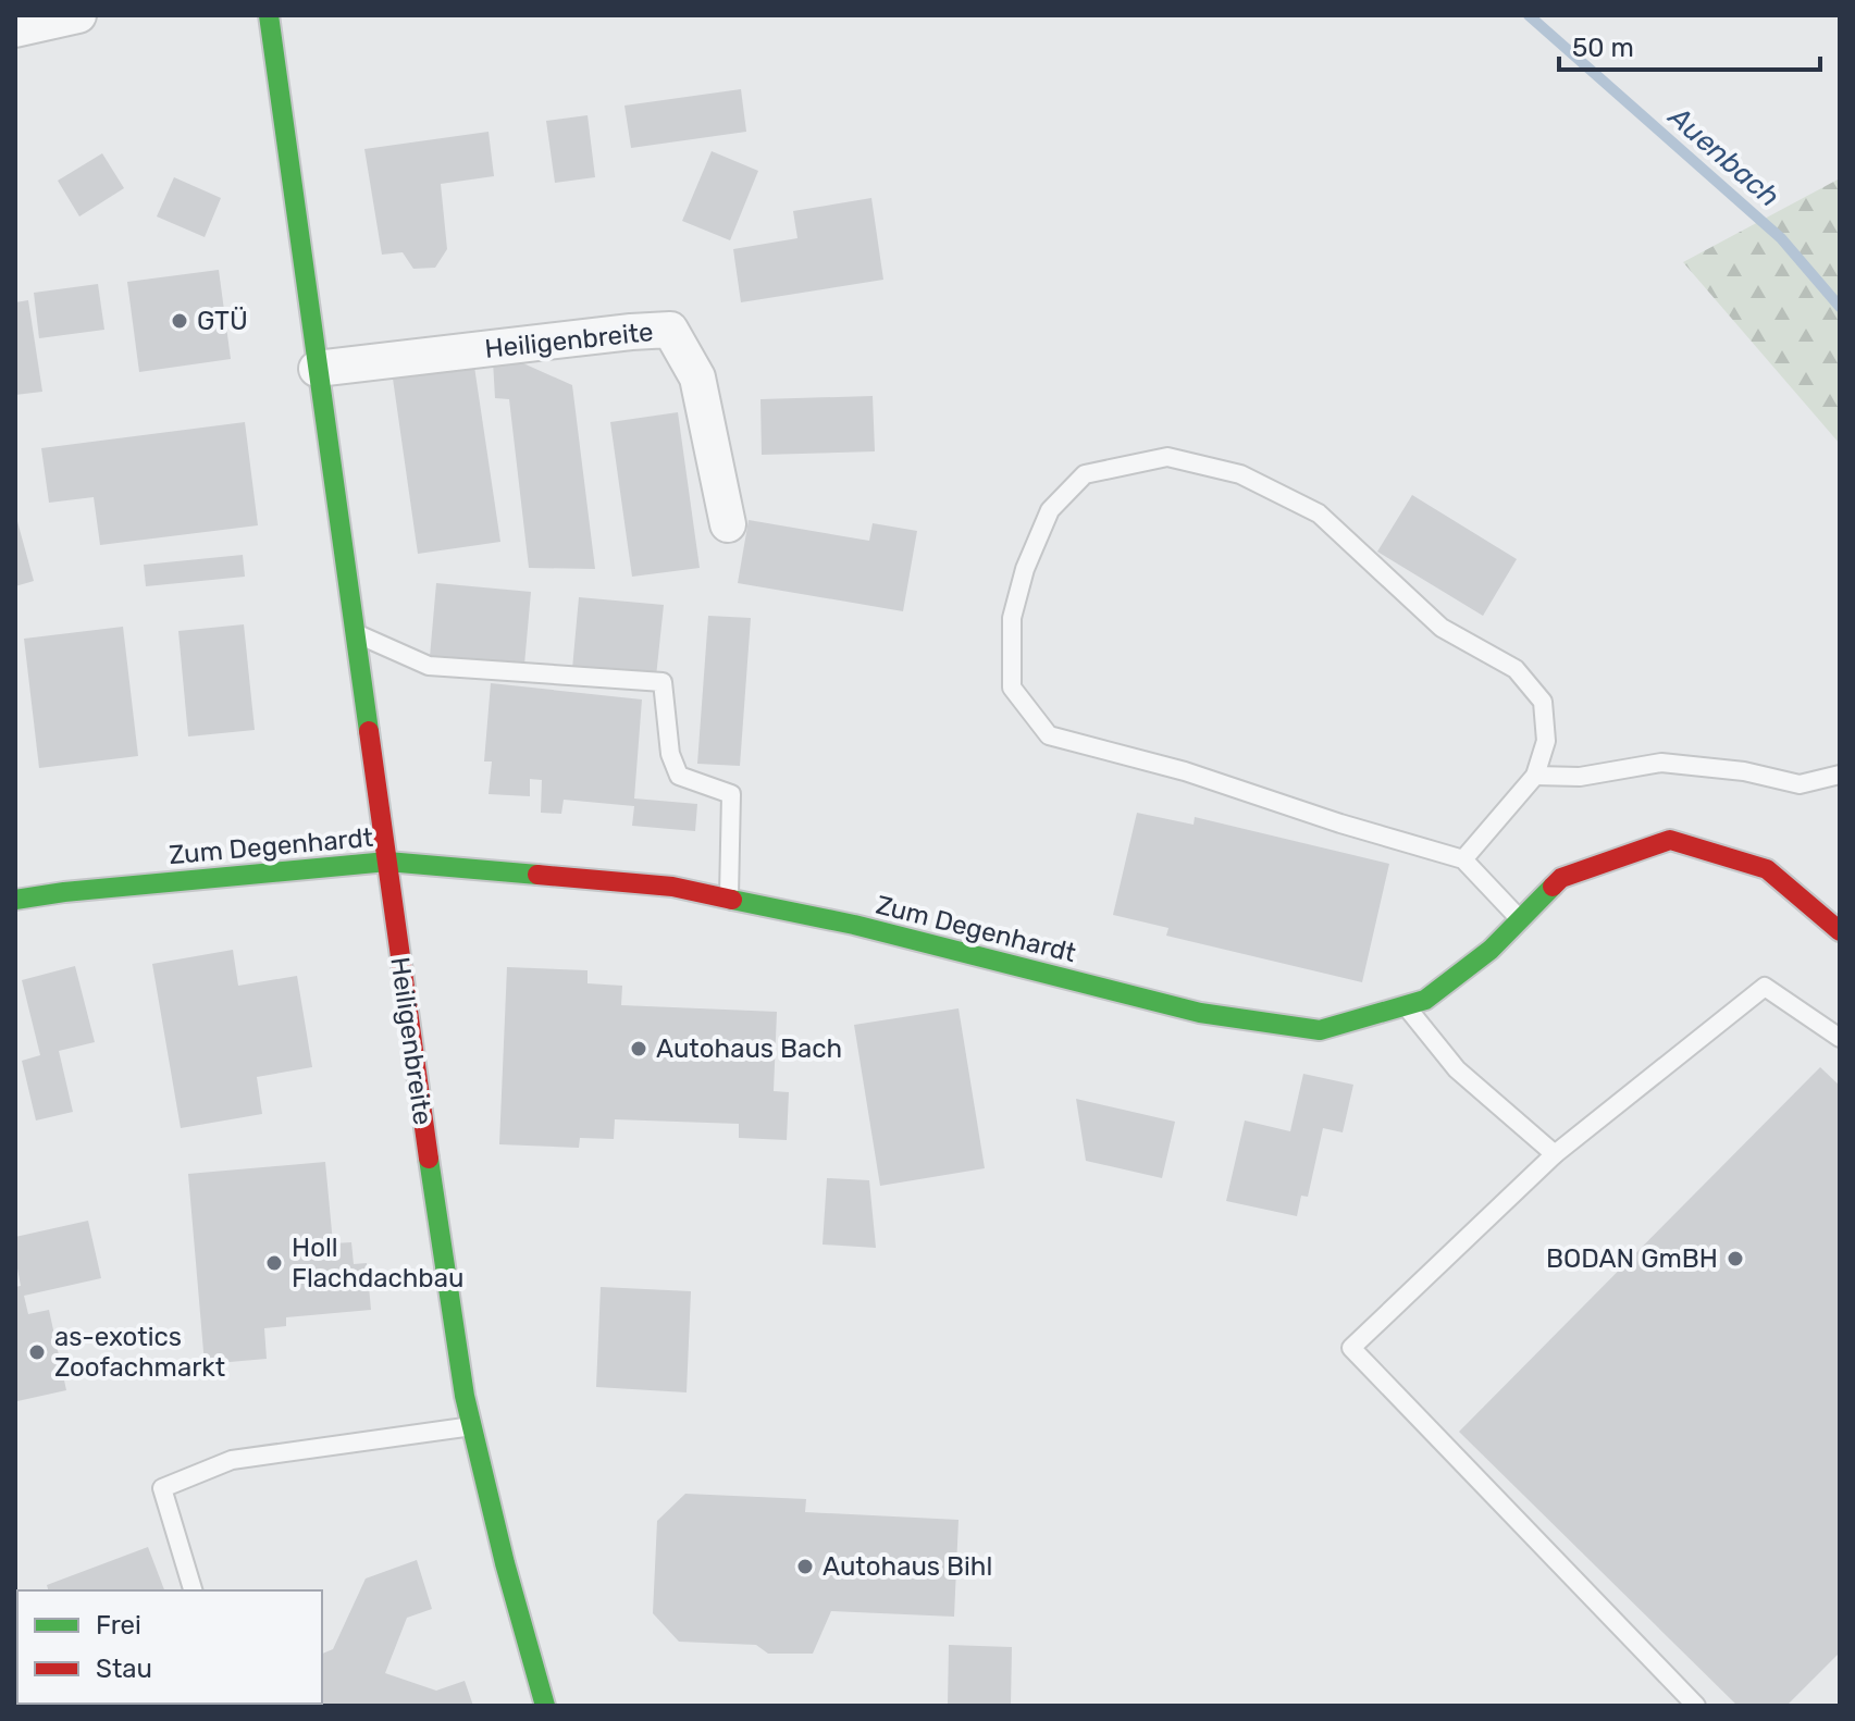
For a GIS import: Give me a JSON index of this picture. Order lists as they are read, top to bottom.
{
  "streets": {
    "street": ["Heiligenbreite", "Zum Degenhardt"]
  },
  "crossings": [
    ["Heiligenbreite", "Zum Degenhardt"]
  ],
  "water": ["Auenbach"],
  "places": [
    "GTÜ",
    "Autohaus Bach",
    "BODAN GmBH",
    "Holl Flachdachbau",
    "as-exotics Zoofachmarkt",
    "Autohaus Bihl"
  ],
  "legend": ["Frei", "Stau"],
  "scale_bar": "50 m"
}
